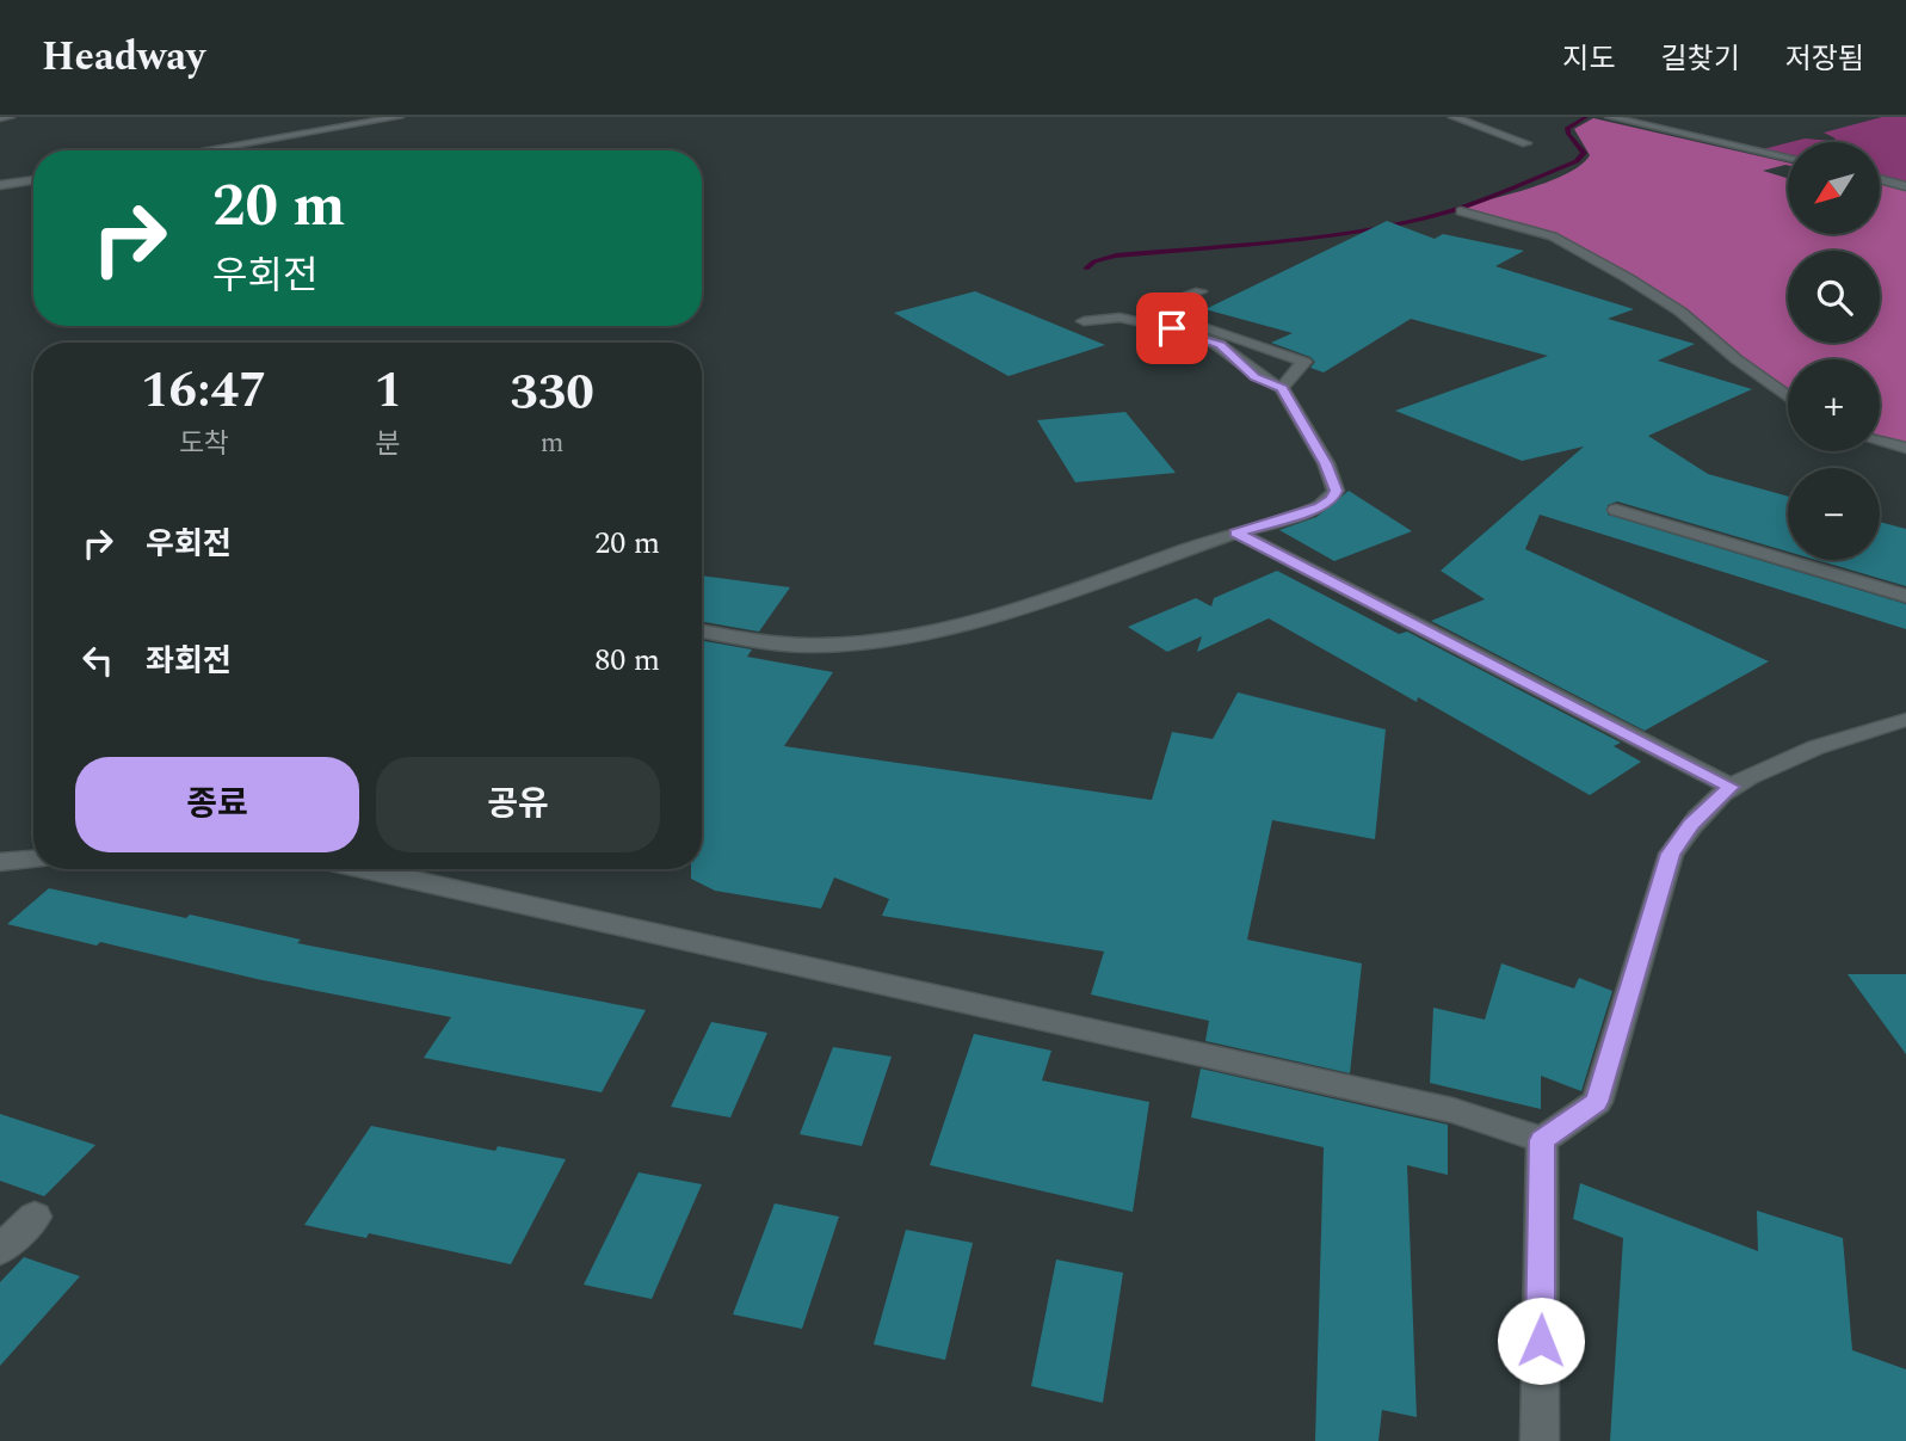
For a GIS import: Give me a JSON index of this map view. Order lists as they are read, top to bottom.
{
  "north": "bottom left",
  "page": {
    "header": "Headway",
    "nav": ["지도", "길찾기", "저장됨"],
    "map_buttons": ["+", "−"],
    "turn": ["20 m", "우회전"],
    "eta": [
      "16:47",
      "도착",
      "1",
      "분",
      "330",
      "m"
    ],
    "list": [
      {
        "name": "우회전",
        "value": "20 m"
      },
      {
        "name": "좌회전",
        "value": "80 m"
      }
    ],
    "buttons": ["종료", "공유"]
  }
}
